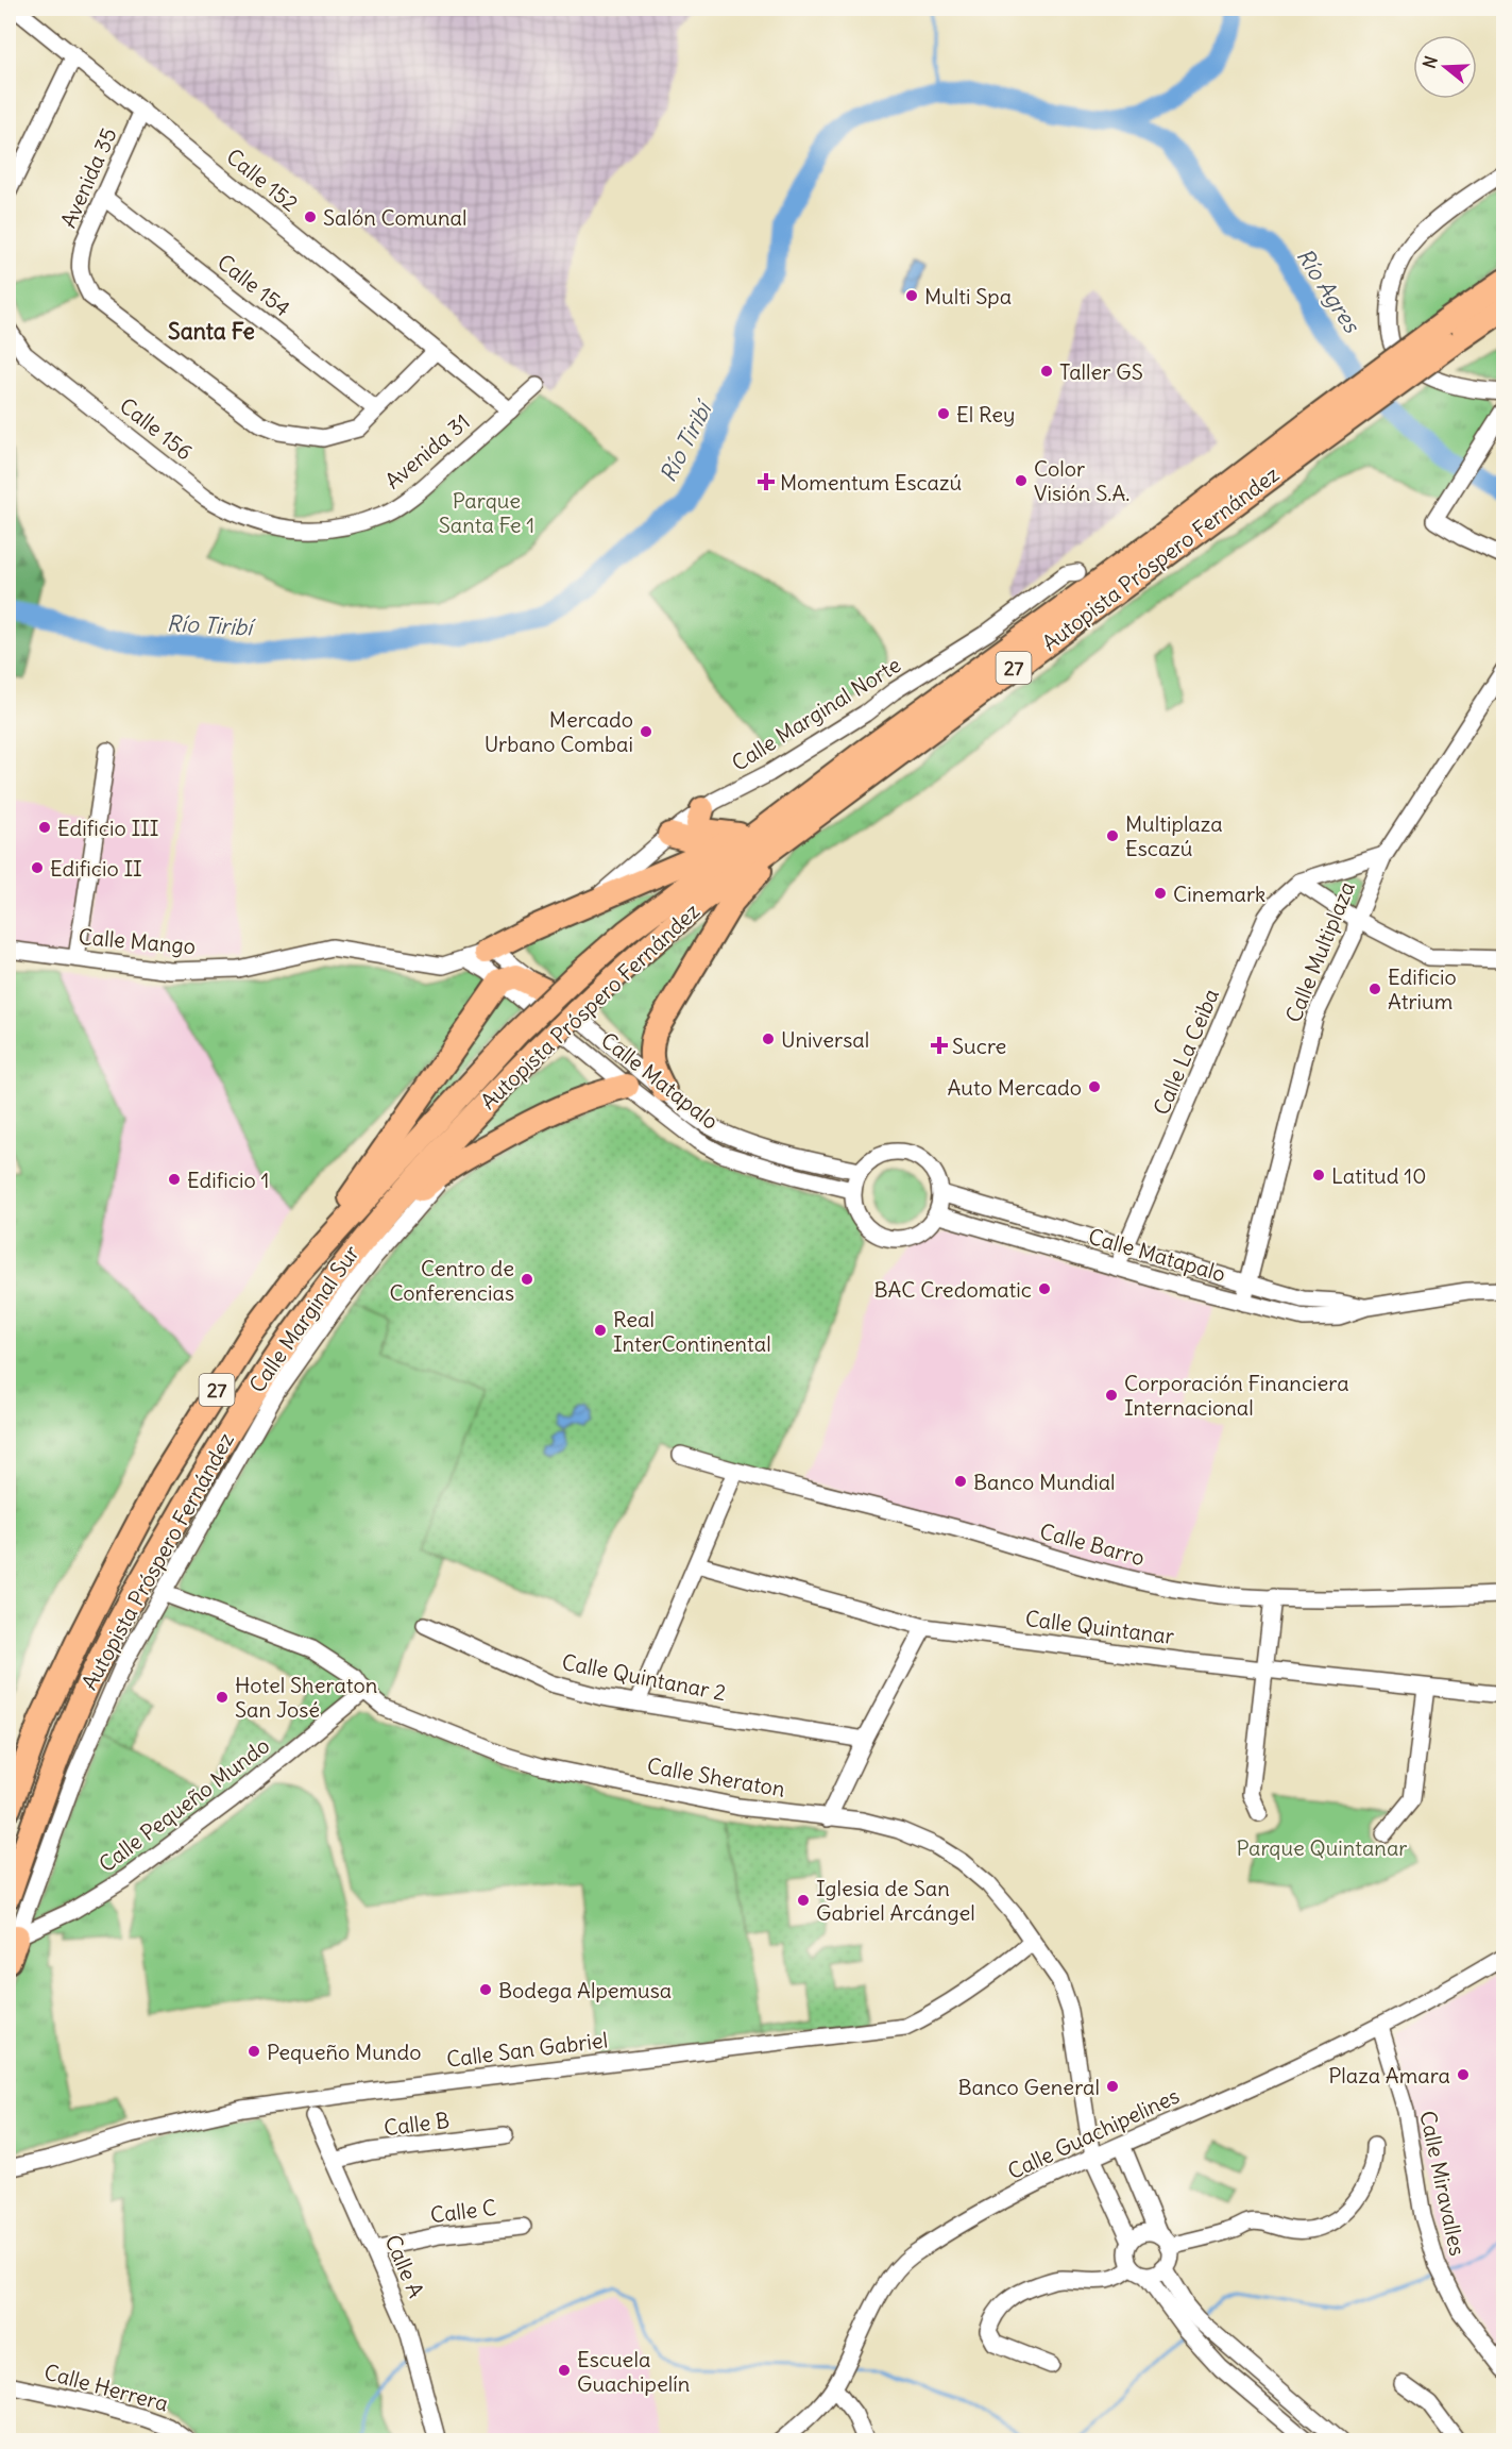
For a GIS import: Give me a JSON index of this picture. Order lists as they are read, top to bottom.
{
  "streets": {
    "highway": ["Autopista Próspero Fernández", "27"],
    "street": [
      "Avenida 35",
      "Calle 152",
      "Calle 154",
      "Calle 156",
      "Avenida 31",
      "Calle Marginal Norte",
      "Calle Mango",
      "Calle Multiplaza",
      "Calle La Ceiba",
      "Calle Matapalo",
      "Calle Marginal Sur",
      "Calle Barro",
      "Calle Quintanar",
      "Calle Quintanar 2",
      "Calle Sheraton",
      "Calle Pequeño Mundo",
      "Calle San Gabriel",
      "Calle B",
      "Calle Guachipelines",
      "Calle Miravalles",
      "Calle C",
      "Calle A",
      "Calle Herrera"
    ]
  },
  "crossings": [
    ["Avenida 35", "Calle 152"],
    ["Avenida 35", "Calle 154"],
    ["Calle 152", "Avenida 31"],
    ["Calle 156", "Avenida 31"],
    ["Calle Mango", "Calle Matapalo"],
    ["Calle Multiplaza", "Calle La Ceiba"],
    ["Calle Multiplaza", "Calle Matapalo"],
    ["Calle La Ceiba", "Calle Matapalo"],
    ["Calle Marginal Sur", "Calle Sheraton"],
    ["Calle Marginal Sur", "Calle Pequeño Mundo"],
    ["Calle Sheraton", "Calle Pequeño Mundo"],
    ["Calle Sheraton", "Calle San Gabriel"],
    ["Calle Sheraton", "Calle Guachipelines"],
    ["Calle B", "Calle A"],
    ["Calle Guachipelines", "Calle Miravalles"],
    ["Calle C", "Calle A"]
  ],
  "districts": ["Santa Fe"],
  "water": ["Río Agres", "Río Tiribí"],
  "parks": ["Parque Santa Fe 1", "Parque Quintanar"],
  "places": {
    "other": [
      "Salón Comunal",
      "Multi Spa",
      "Taller GS",
      "El Rey",
      "Color Visión S.A.",
      "Mercado Urbano Combai",
      "Edificio III",
      "Multiplaza Escazú",
      "Edificio II",
      "Cinemark",
      "Edificio Atrium",
      "Universal",
      "Auto Mercado",
      "Latitud 10",
      "Edificio 1",
      "Centro de Conferencias",
      "BAC Credomatic",
      "Real InterContinental",
      "Corporación Financiera Internacional",
      "Banco Mundial",
      "Hotel Sheraton San José",
      "Iglesia de San Gabriel Arcángel",
      "Bodega Alpemusa",
      "Pequeño Mundo",
      "Plaza Amara",
      "Banco General",
      "Escuela Guachipelín"
    ],
    "health": ["Momentum Escazú", "Sucre"]
  },
  "north": "left"
}
